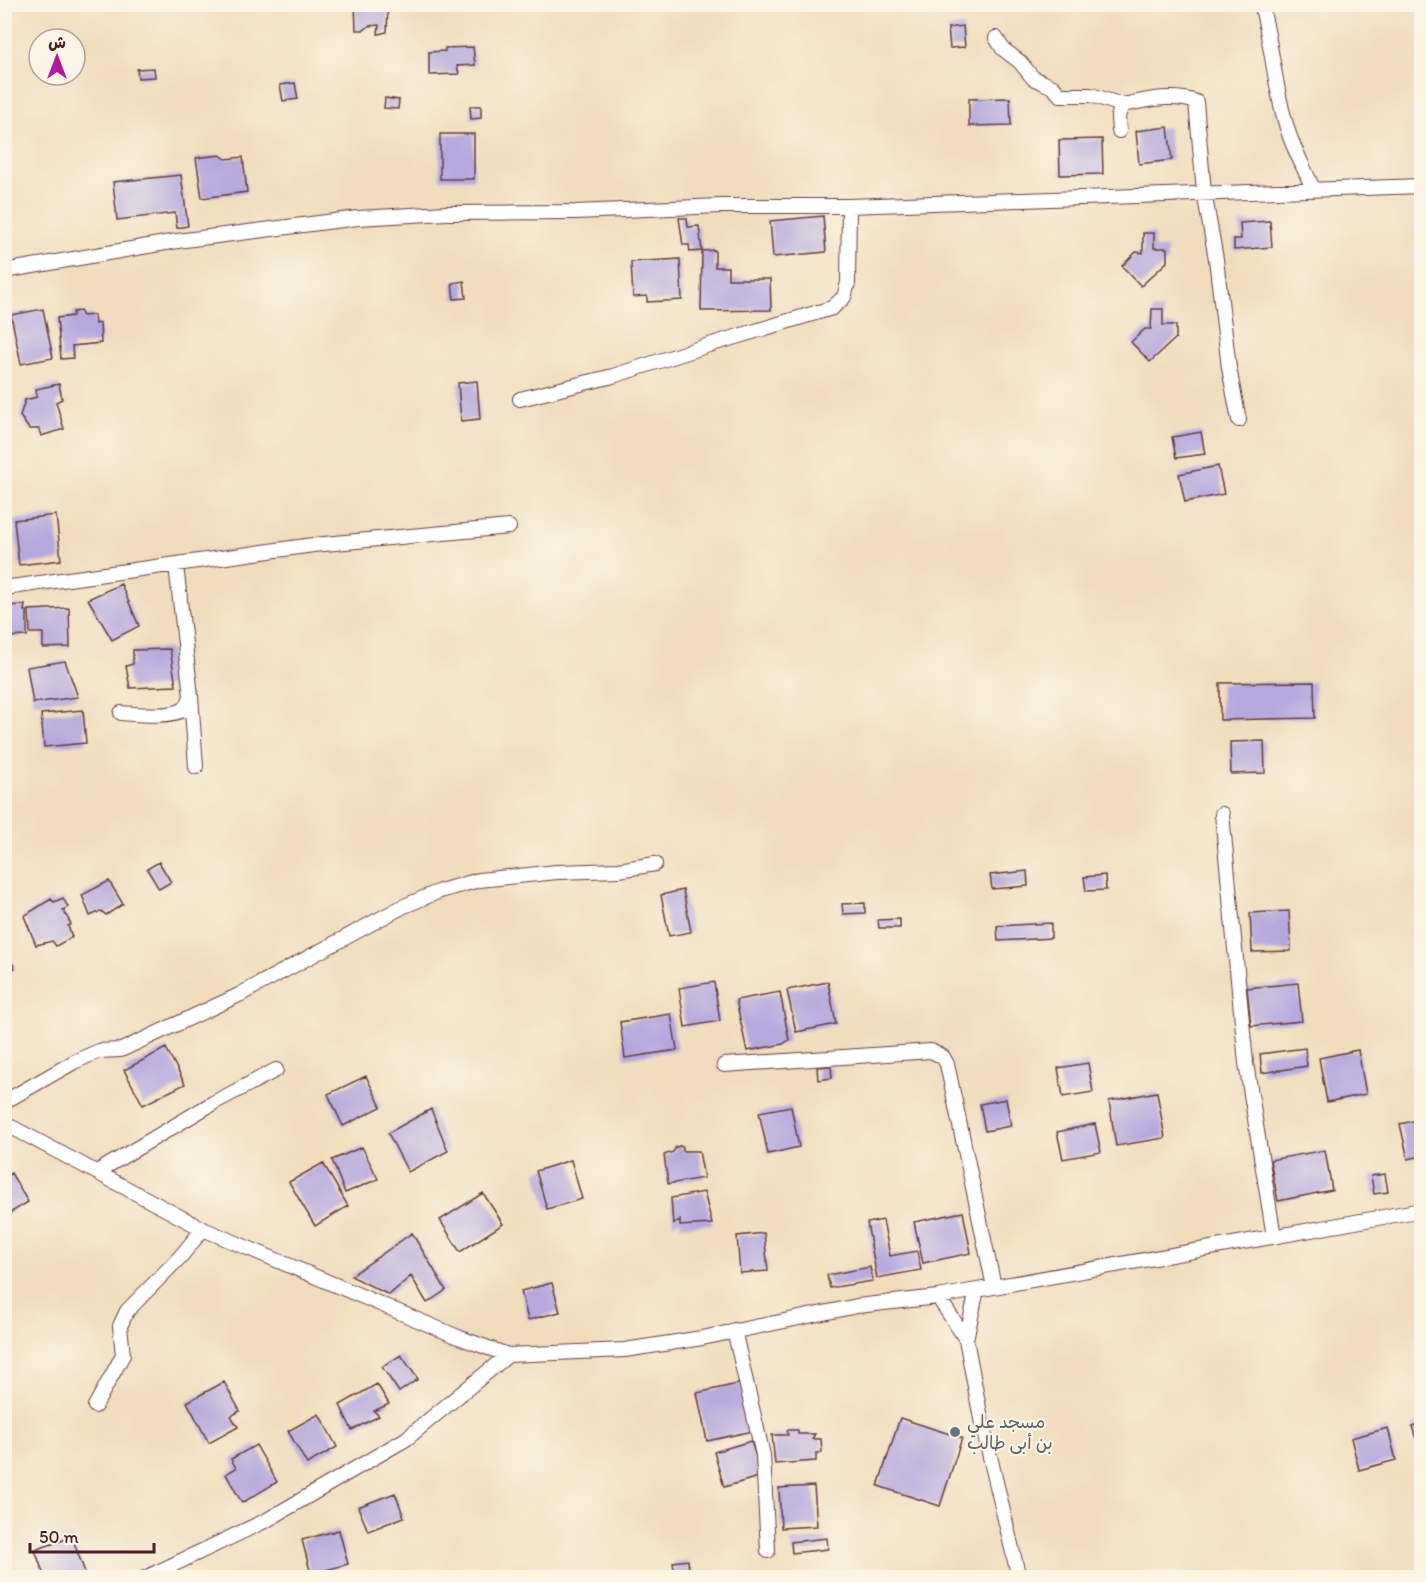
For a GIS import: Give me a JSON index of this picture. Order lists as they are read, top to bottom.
{
  "places": ["مسجد علي بن أبى طالب"],
  "scale_bar": "50 m",
  "north": "top"
}
